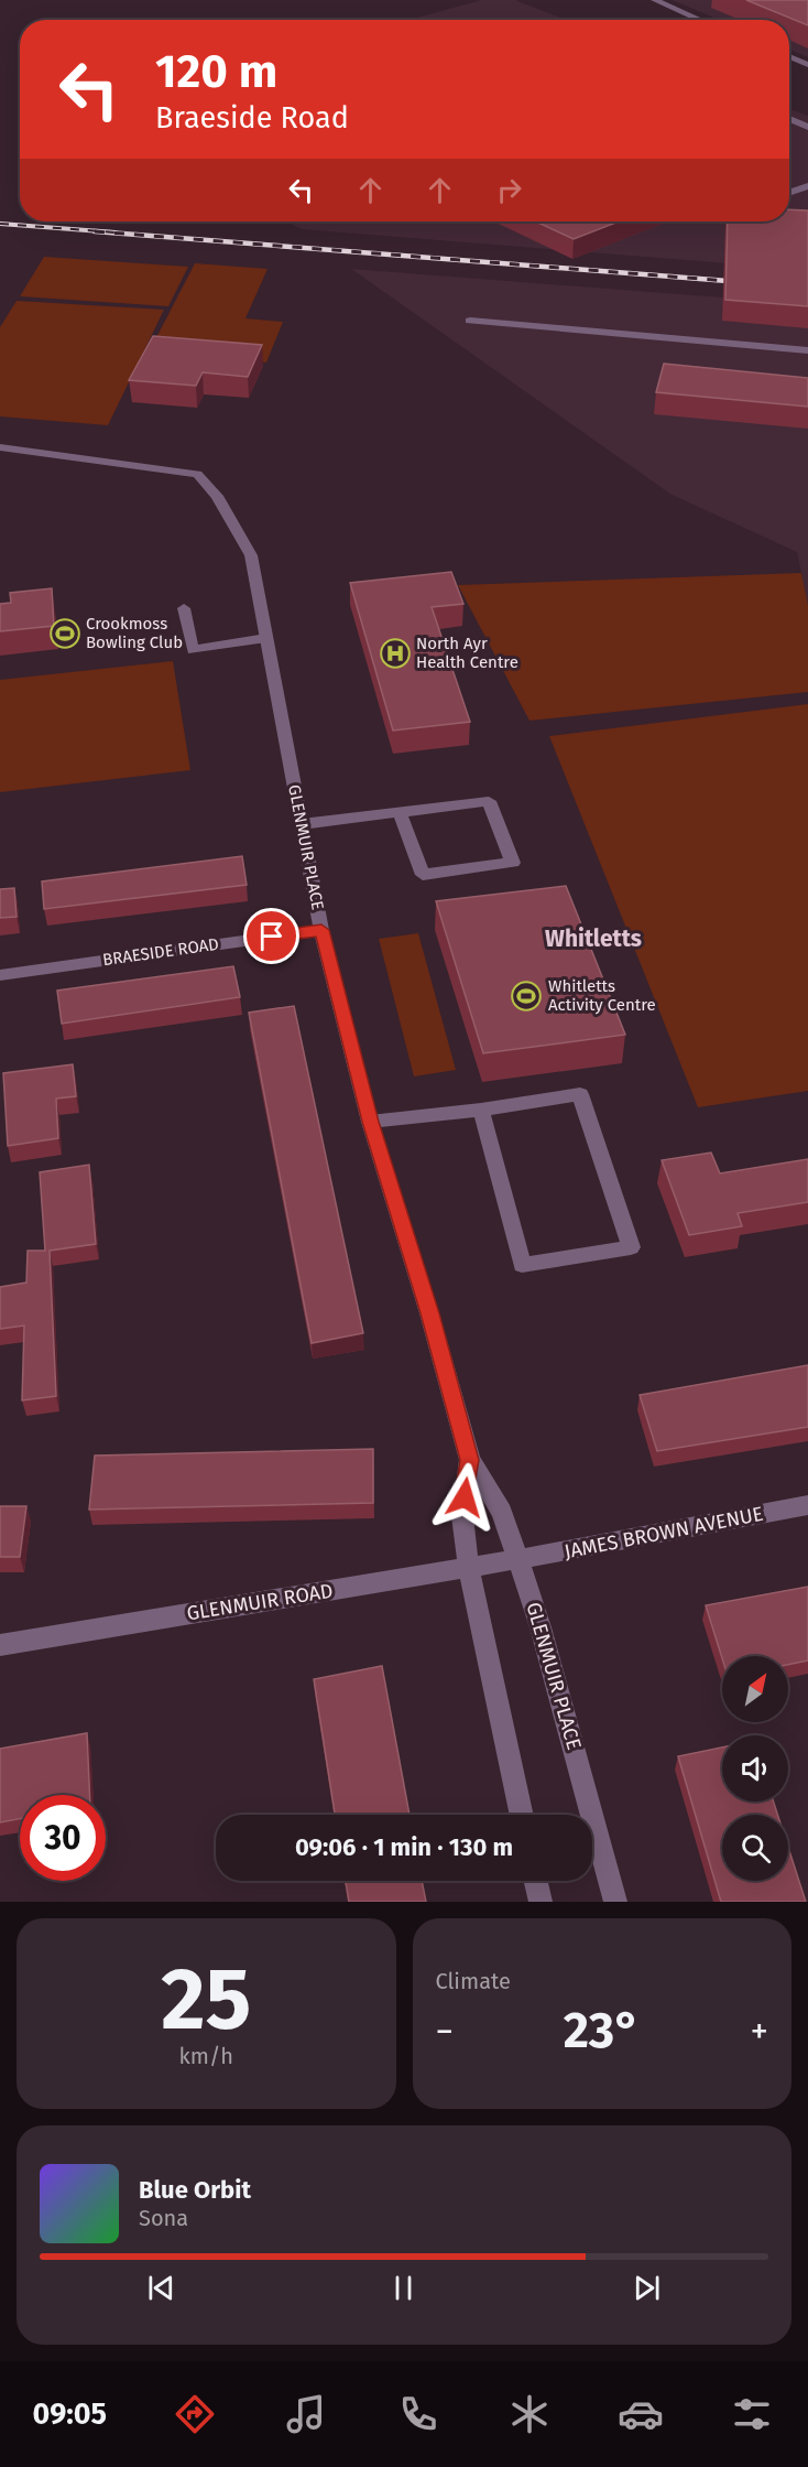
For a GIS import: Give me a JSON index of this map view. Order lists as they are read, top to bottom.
{
  "streets": {
    "street": [
      "GLENMUIR PLACE",
      "BRAESIDE ROAD",
      "JAMES BROWN AVENUE",
      "GLENMUIR ROAD"
    ]
  },
  "crossings": [
    ["GLENMUIR PLACE", "BRAESIDE ROAD"],
    ["GLENMUIR PLACE", "JAMES BROWN AVENUE"],
    ["GLENMUIR PLACE", "GLENMUIR ROAD"],
    ["JAMES BROWN AVENUE", "GLENMUIR ROAD"]
  ],
  "districts": ["Whitletts"],
  "places": {
    "sports": ["Crookmoss Bowling Club", "Whitletts Activity Centre"],
    "hospital": ["North Ayr Health Centre"]
  },
  "north": "top right",
  "page": {
    "turn": ["120 m", "Braeside Road"],
    "limit": "30",
    "trip": "09:06 · 1 min · 130 m",
    "tile": [
      ["25", "km/h"],
      "Climate"
    ],
    "heat": ["−", "23°", "+"],
    "song": ["Blue Orbit", "Sona"],
    "tabs": "09:05"
  }
}
